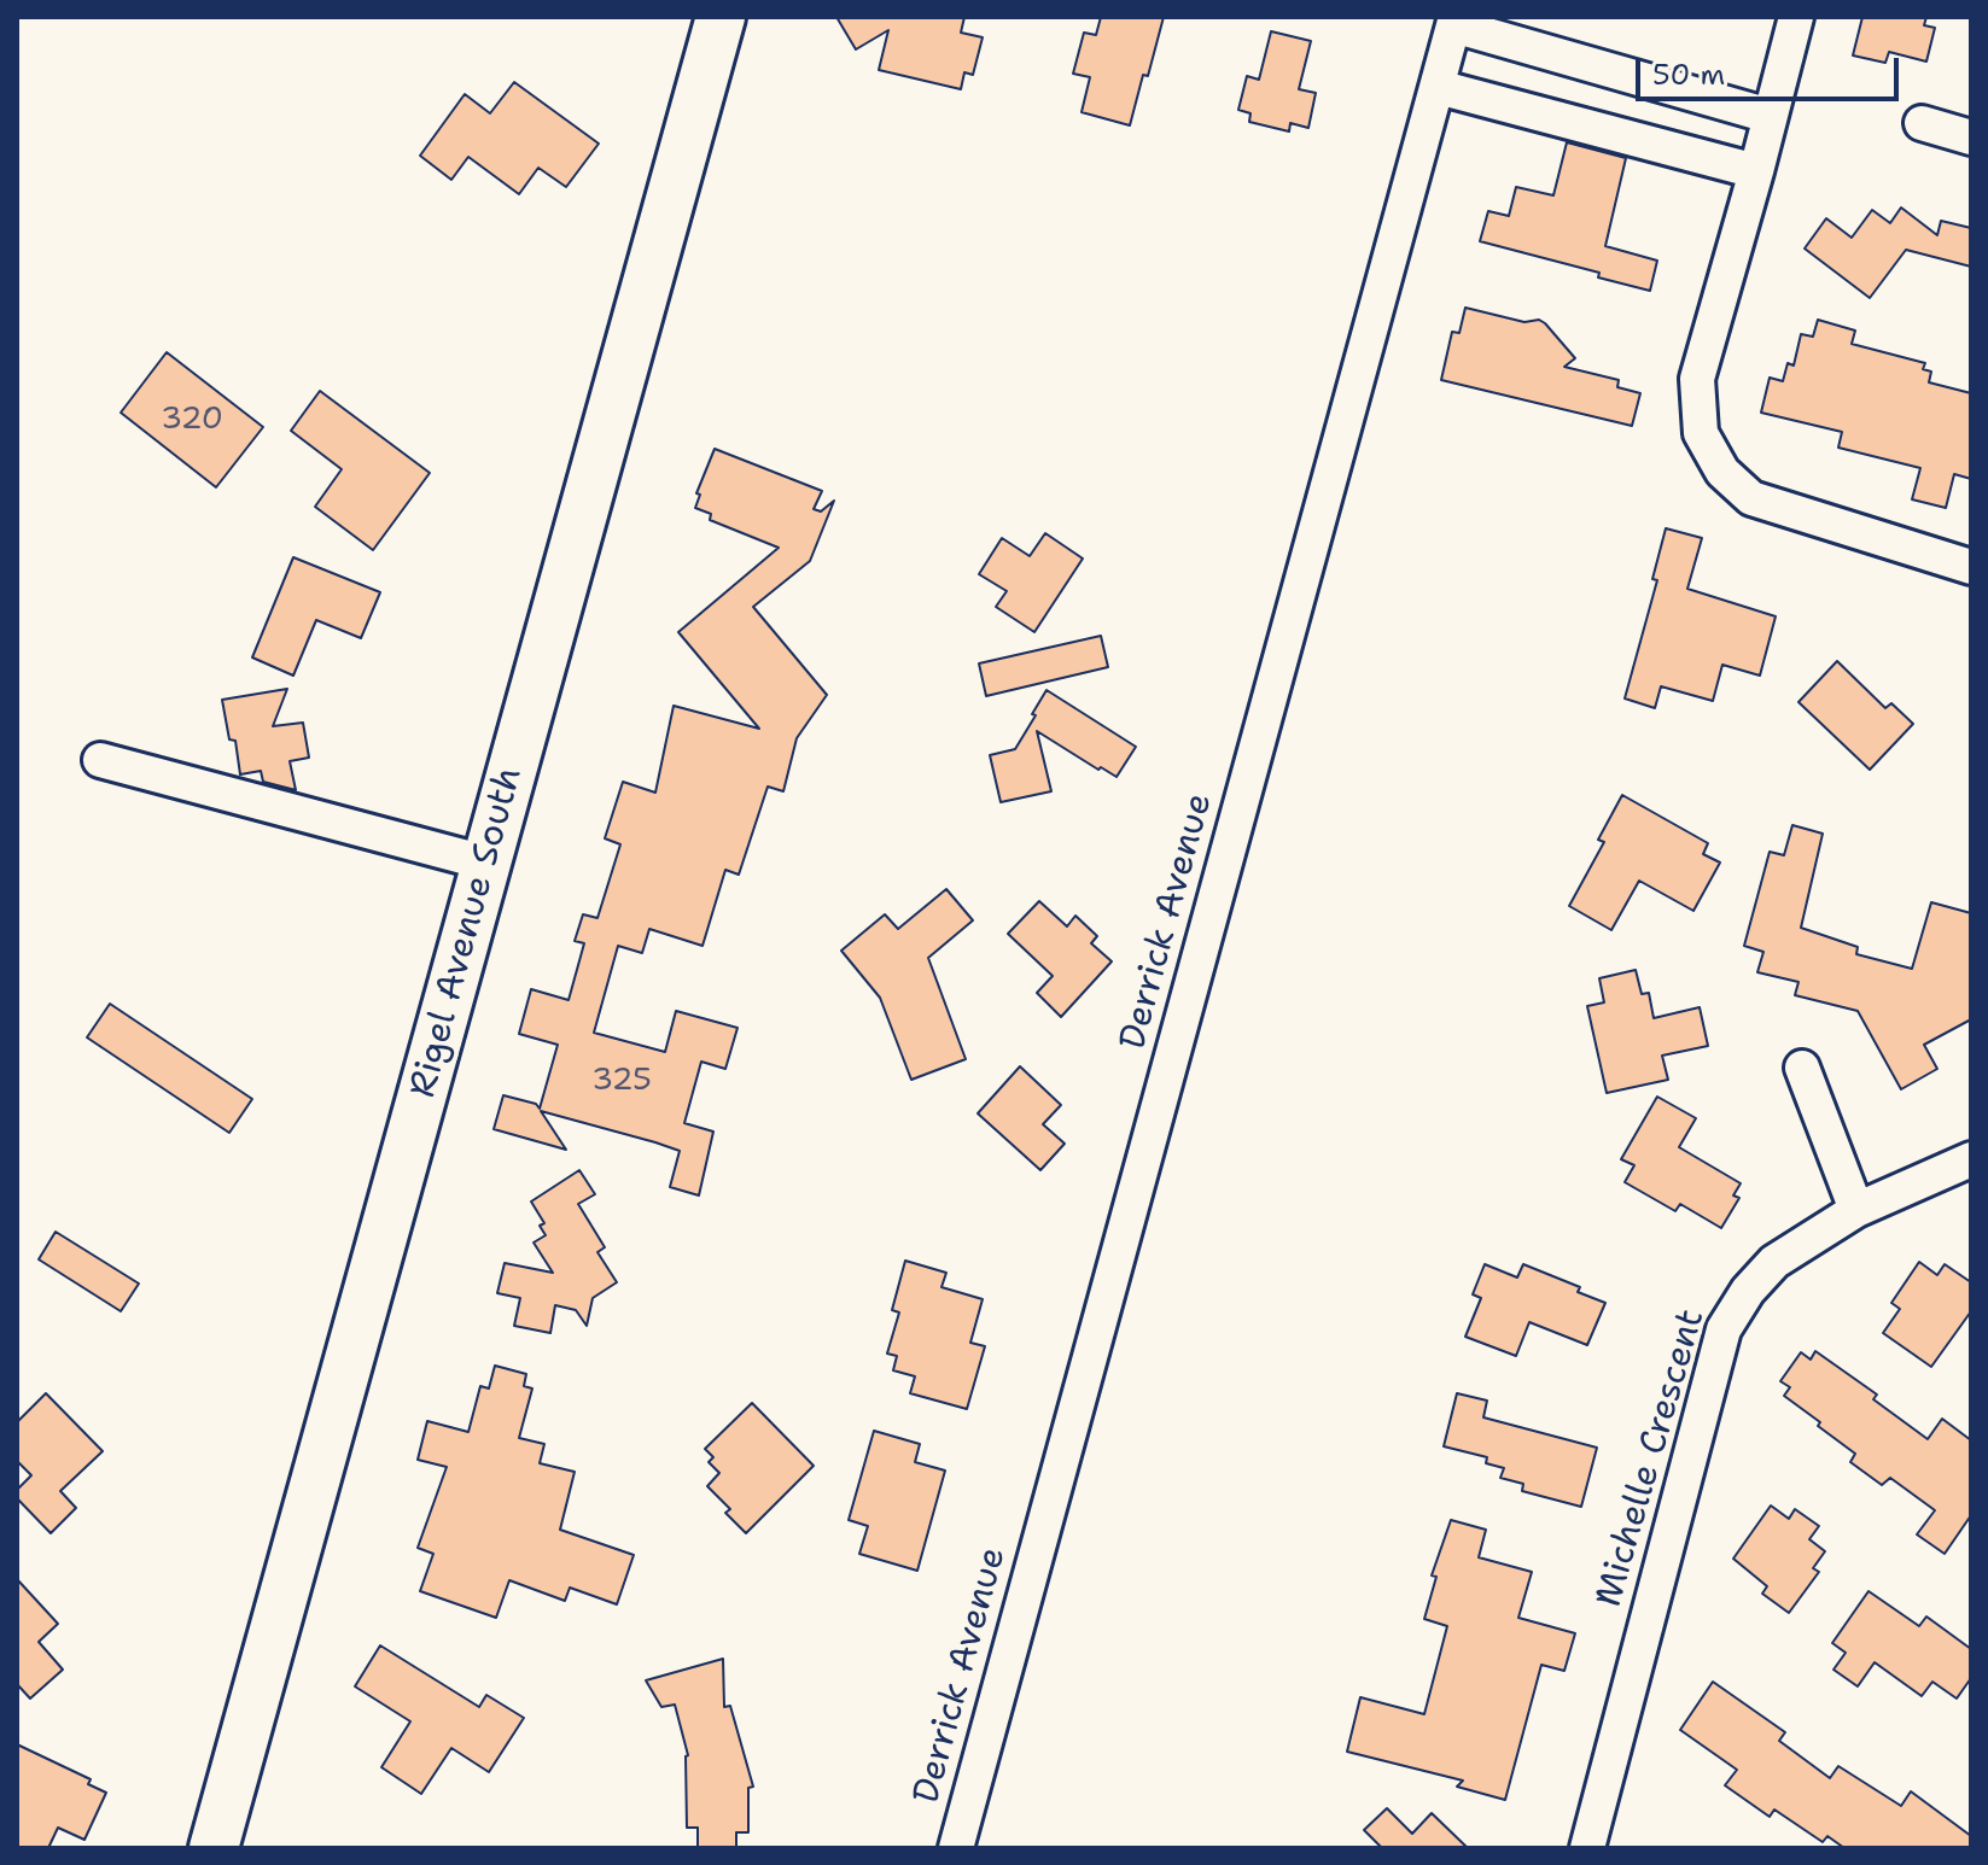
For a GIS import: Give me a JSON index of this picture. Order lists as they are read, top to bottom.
{
  "streets": {
    "main road": ["Rigel Avenue South"],
    "street": ["Derrick Avenue", "Michelle Crescent"]
  },
  "house_numbers": ["320", "325"],
  "scale_bar": "50 m"
}
